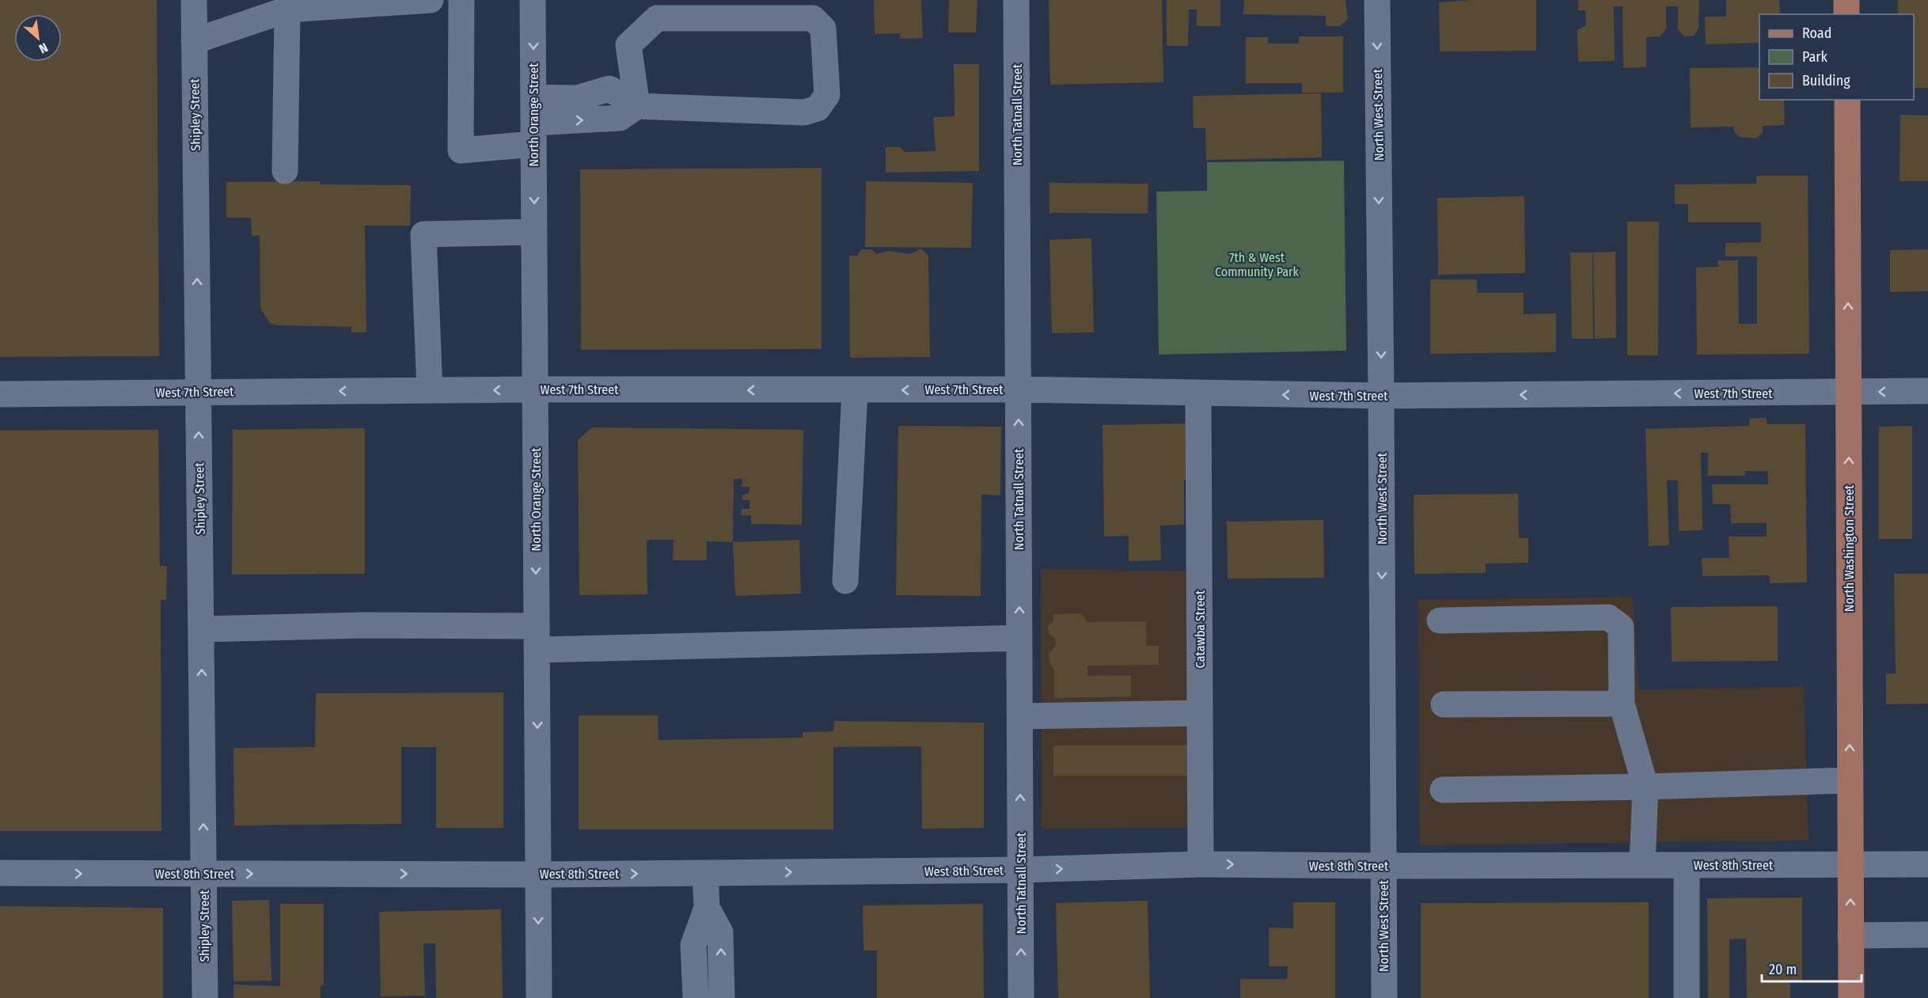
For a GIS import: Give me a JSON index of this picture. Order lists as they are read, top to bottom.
{
  "streets": {
    "main road": ["North Washington Street"],
    "street": [
      "Shipley Street",
      "North Orange Street",
      "North Tatnall Street",
      "North West Street",
      "West 7th Street",
      "Catawba Street",
      "West 8th Street"
    ]
  },
  "crossings": [
    ["Shipley Street", "West 7th Street"],
    ["Shipley Street", "West 8th Street"],
    ["North Orange Street", "West 7th Street"],
    ["North Orange Street", "West 8th Street"],
    ["North Tatnall Street", "West 7th Street"],
    ["North Tatnall Street", "West 8th Street"],
    ["North West Street", "West 7th Street"],
    ["North West Street", "West 8th Street"],
    ["West 7th Street", "North Washington Street"],
    ["West 7th Street", "Catawba Street"],
    ["North Washington Street", "West 8th Street"],
    ["Catawba Street", "West 8th Street"]
  ],
  "one_way": [
    "Shipley Street",
    "North Orange Street",
    "North West Street",
    "West 7th Street",
    "North Washington Street"
  ],
  "parks": ["7th & West Community Park"],
  "legend": ["Road", "Park", "Building"],
  "scale_bar": "20 m",
  "north": "bottom right"
}
